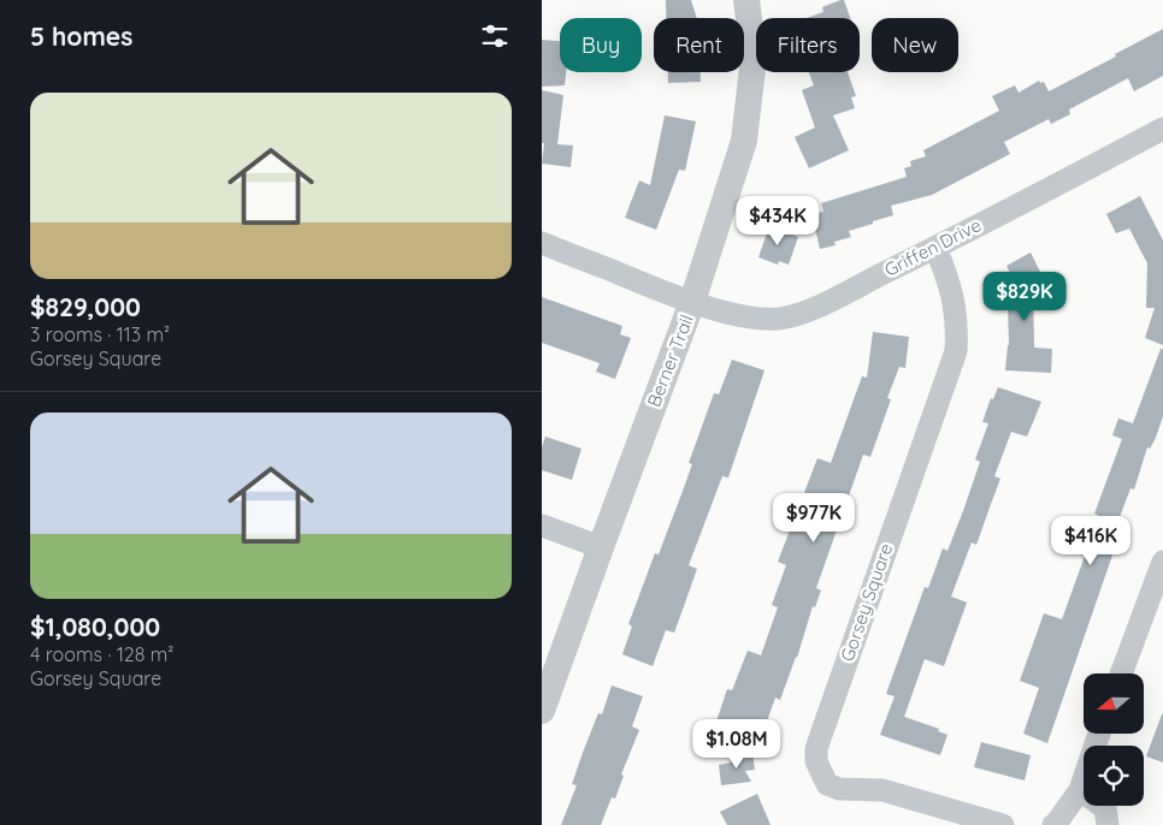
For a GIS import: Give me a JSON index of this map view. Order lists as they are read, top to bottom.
{
  "streets": {
    "street": ["Griffen Drive", "Berner Trail", "Gorsey Square"]
  },
  "crossings": [
    ["Griffen Drive", "Berner Trail"],
    ["Griffen Drive", "Gorsey Square"]
  ],
  "north": "left",
  "page": {
    "heading": "5 homes",
    "chip": [
      "Buy",
      "Rent",
      "Filters",
      "New"
    ],
    "list": [
      {
        "name": "$829,000",
        "note": "3 rooms · 113 m² · Gorsey Square"
      },
      {
        "name": "$1,080,000",
        "note": "4 rooms · 128 m² · Gorsey Square"
      }
    ],
    "price": [
      "$434K",
      "$829K",
      "$977K",
      "$416K",
      "$1.08M"
    ]
  }
}
